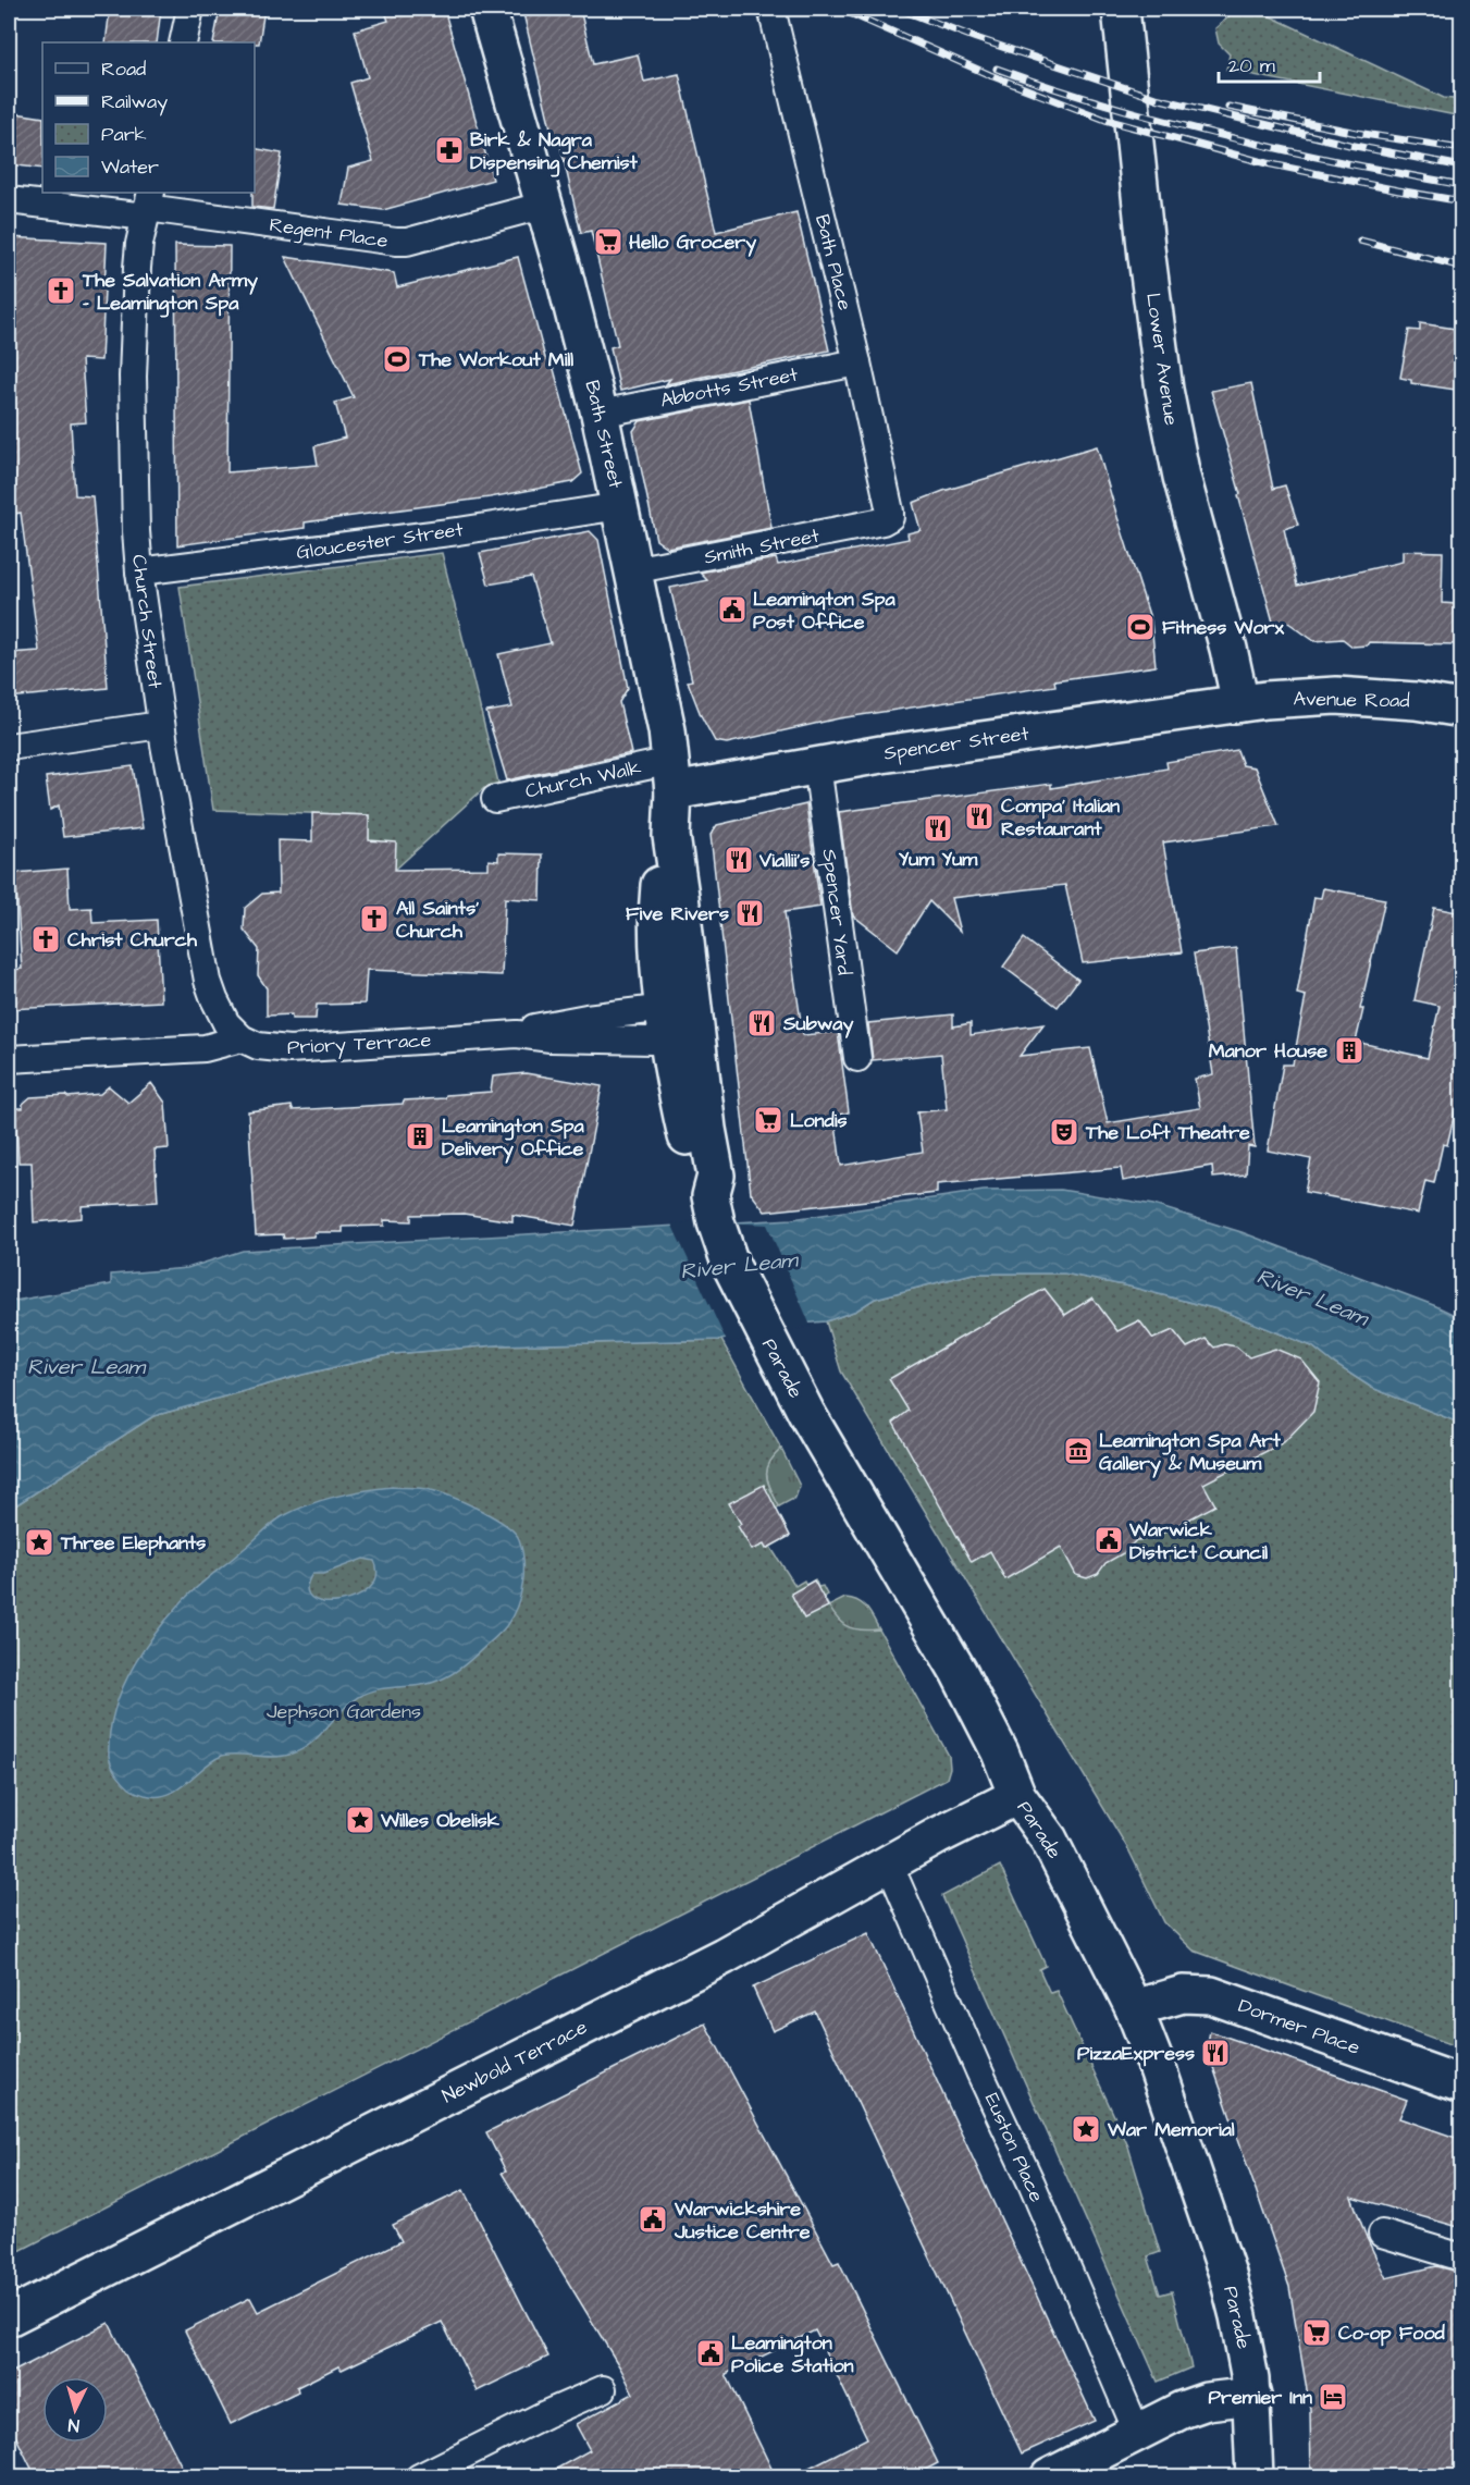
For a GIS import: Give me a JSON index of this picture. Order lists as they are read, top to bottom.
{
  "streets": {
    "main road": [
      "Lower Avenue",
      "Bath Street",
      "Avenue Road",
      "Spencer Street",
      "Parade",
      "Dormer Place",
      "Newbold Terrace"
    ],
    "street": [
      "Regent Place",
      "Bath Place",
      "Abbotts Street",
      "Gloucester Street",
      "Smith Street",
      "Church Street",
      "Church Walk",
      "Spencer Yard",
      "Priory Terrace",
      "Euston Place"
    ]
  },
  "crossings": [
    ["Regent Place", "Bath Street"],
    ["Regent Place", "Church Street"],
    ["Bath Place", "Abbotts Street"],
    ["Bath Place", "Smith Street"],
    ["Lower Avenue", "Avenue Road"],
    ["Lower Avenue", "Spencer Street"],
    ["Abbotts Street", "Bath Street"],
    ["Bath Street", "Gloucester Street"],
    ["Bath Street", "Smith Street"],
    ["Bath Street", "Spencer Street"],
    ["Bath Street", "Church Walk"],
    ["Gloucester Street", "Church Street"],
    ["Church Street", "Priory Terrace"],
    ["Avenue Road", "Spencer Street"],
    ["Spencer Street", "Church Walk"],
    ["Spencer Street", "Spencer Yard"],
    ["Priory Terrace", "Parade"],
    ["Parade", "Dormer Place"],
    ["Parade", "Newbold Terrace"],
    ["Newbold Terrace", "Euston Place"]
  ],
  "water": ["River Leam"],
  "parks": ["Jephson Gardens"],
  "places": {
    "pharmacy": ["Birk & Nagra Dispensing Chemist"],
    "supermarket": ["Hello Grocery", "Londis", "Co-op Food"],
    "church": ["The Salvation Army - Leamington Spa", "All Saints' Church", "Christ Church"],
    "sports": ["The Workout Mill", "Fitness Worx"],
    "public building": [
      "Leamington Spa Post Office",
      "Warwick District Council",
      "Warwickshire Justice Centre",
      "Leamington Police Station"
    ],
    "restaurant": [
      "Compa' Italian Restaurant",
      "Yum Yum",
      "Viallii's",
      "Five Rivers",
      "Subway",
      "PizzaExpress"
    ],
    "building": ["Manor House", "Leamington Spa Delivery Office"],
    "theatre": ["The Loft Theatre"],
    "museum": ["Leamington Spa Art Gallery & Museum"],
    "place": ["Three Elephants", "Willes Obelisk", "War Memorial"],
    "hotel": ["Premier Inn"]
  },
  "legend": [
    "Road",
    "Railway",
    "Park",
    "Water"
  ],
  "scale_bar": "20 m",
  "north": "bottom"
}
